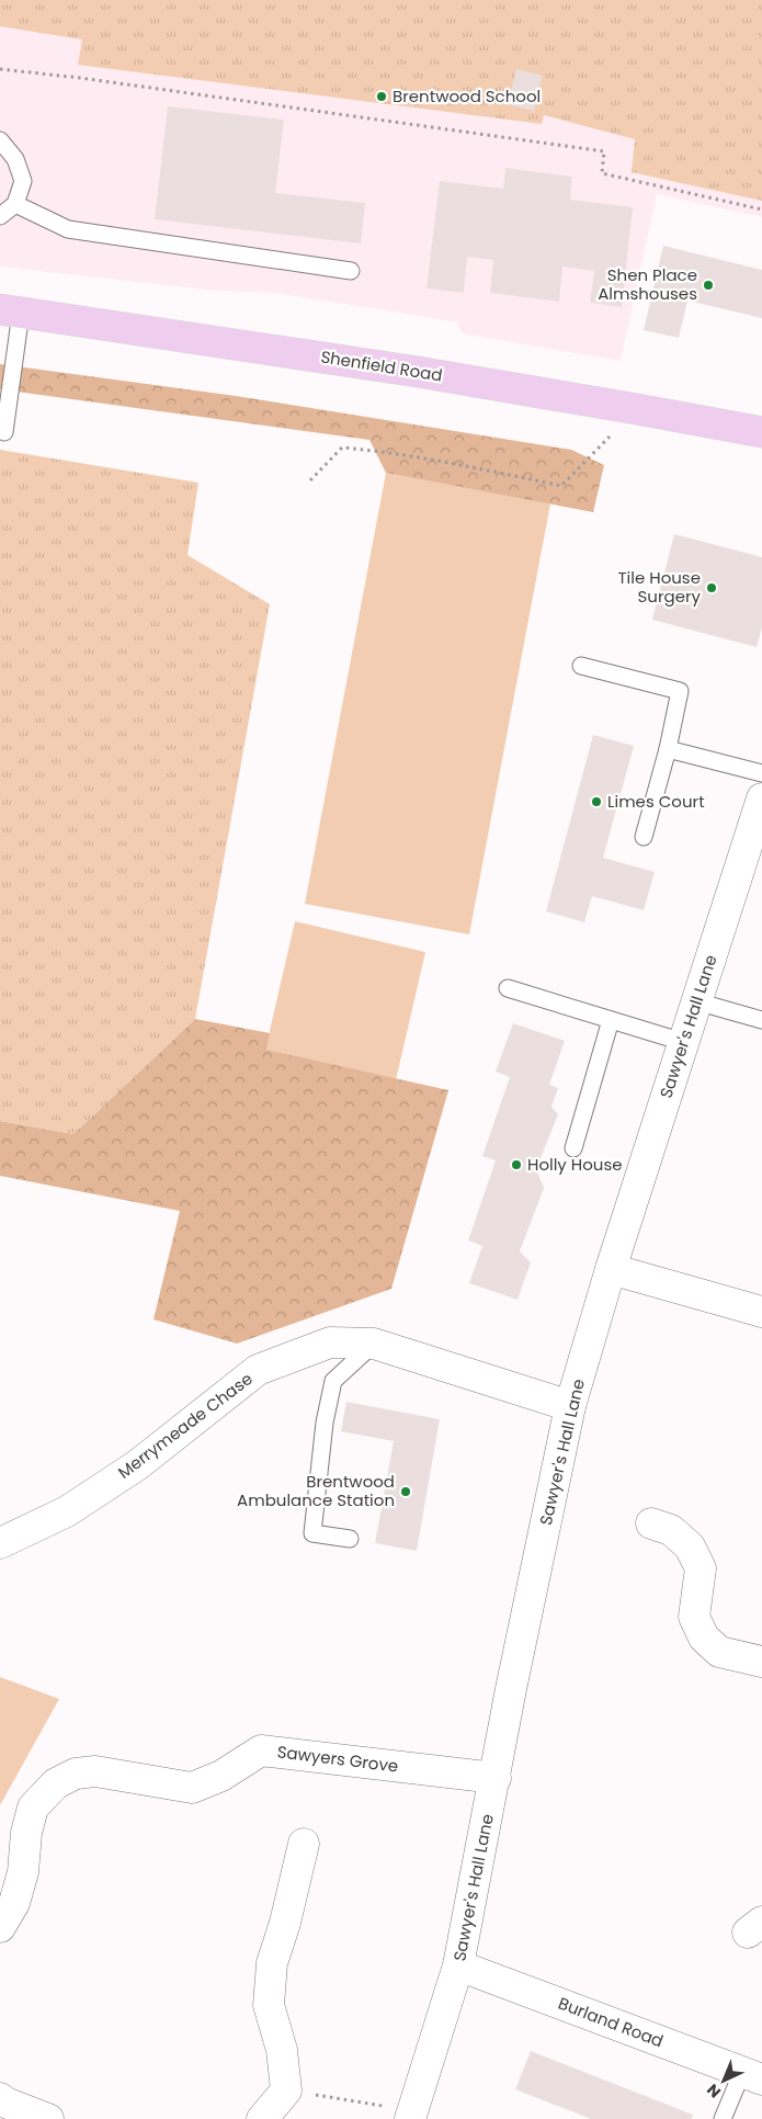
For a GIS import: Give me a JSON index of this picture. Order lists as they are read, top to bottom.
{
  "streets": {
    "main road": ["Shenfield Road"],
    "street": [
      "Sawyer's Hall Lane",
      "Merrymeade Chase",
      "Sawyers Grove",
      "Burland Road"
    ]
  },
  "crossings": [
    ["Sawyer's Hall Lane", "Merrymeade Chase"],
    ["Sawyer's Hall Lane", "Sawyers Grove"],
    ["Sawyer's Hall Lane", "Burland Road"]
  ],
  "places": [
    "Brentwood School",
    "Shen Place Almshouses",
    "Tile House Surgery",
    "Limes Court",
    "Holly House",
    "Brentwood Ambulance Station"
  ],
  "north": "bottom left"
}
